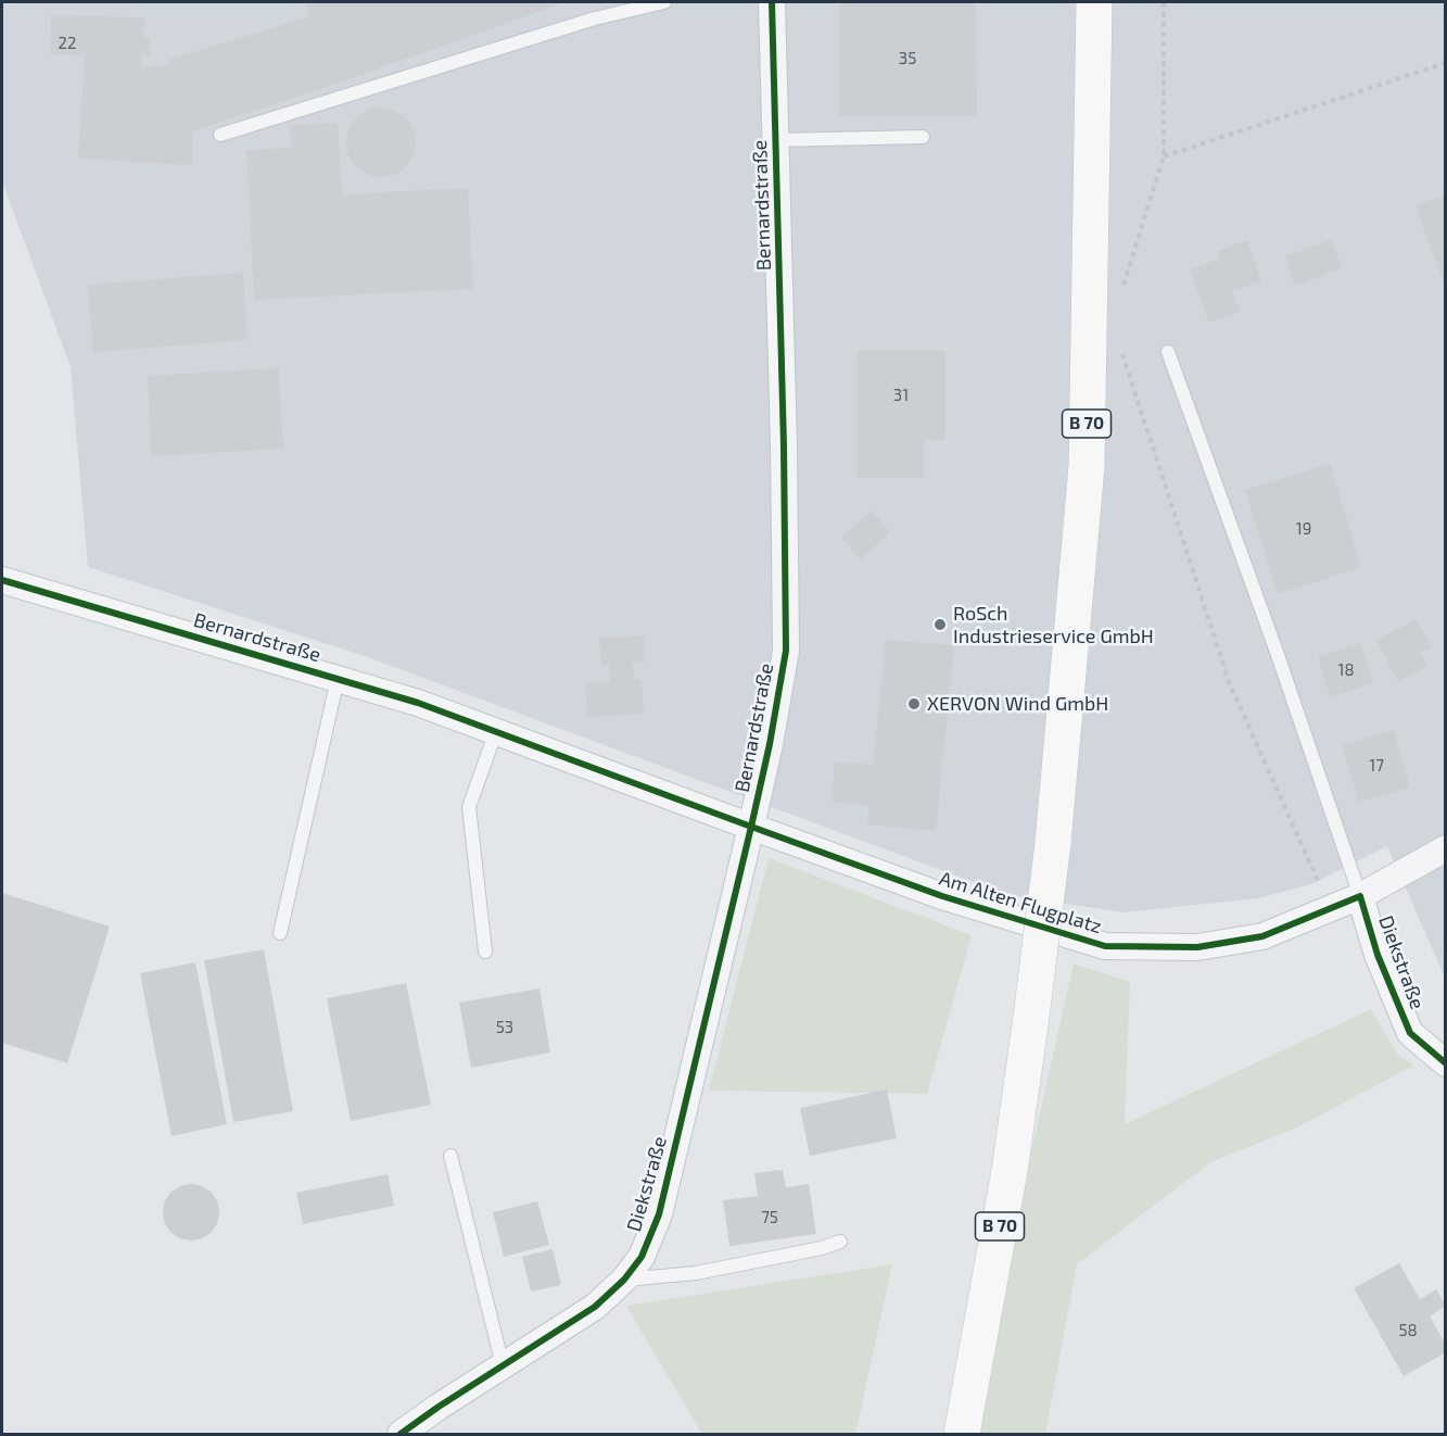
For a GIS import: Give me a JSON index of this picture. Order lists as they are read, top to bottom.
{
  "streets": {
    "main road": ["B 70"],
    "street": ["Bernardstraße", "Am Alten Flugplatz", "Diekstraße"]
  },
  "crossings": [
    ["Bernardstraße", "Am Alten Flugplatz"],
    ["Bernardstraße", "Diekstraße"],
    ["Am Alten Flugplatz", "Diekstraße"]
  ],
  "places": ["RoSch Industrieservice GmbH", "XERVON Wind GmbH"],
  "house_numbers": [
    "22",
    "35",
    "31",
    "19",
    "18",
    "17",
    "53",
    "75",
    "58"
  ]
}
